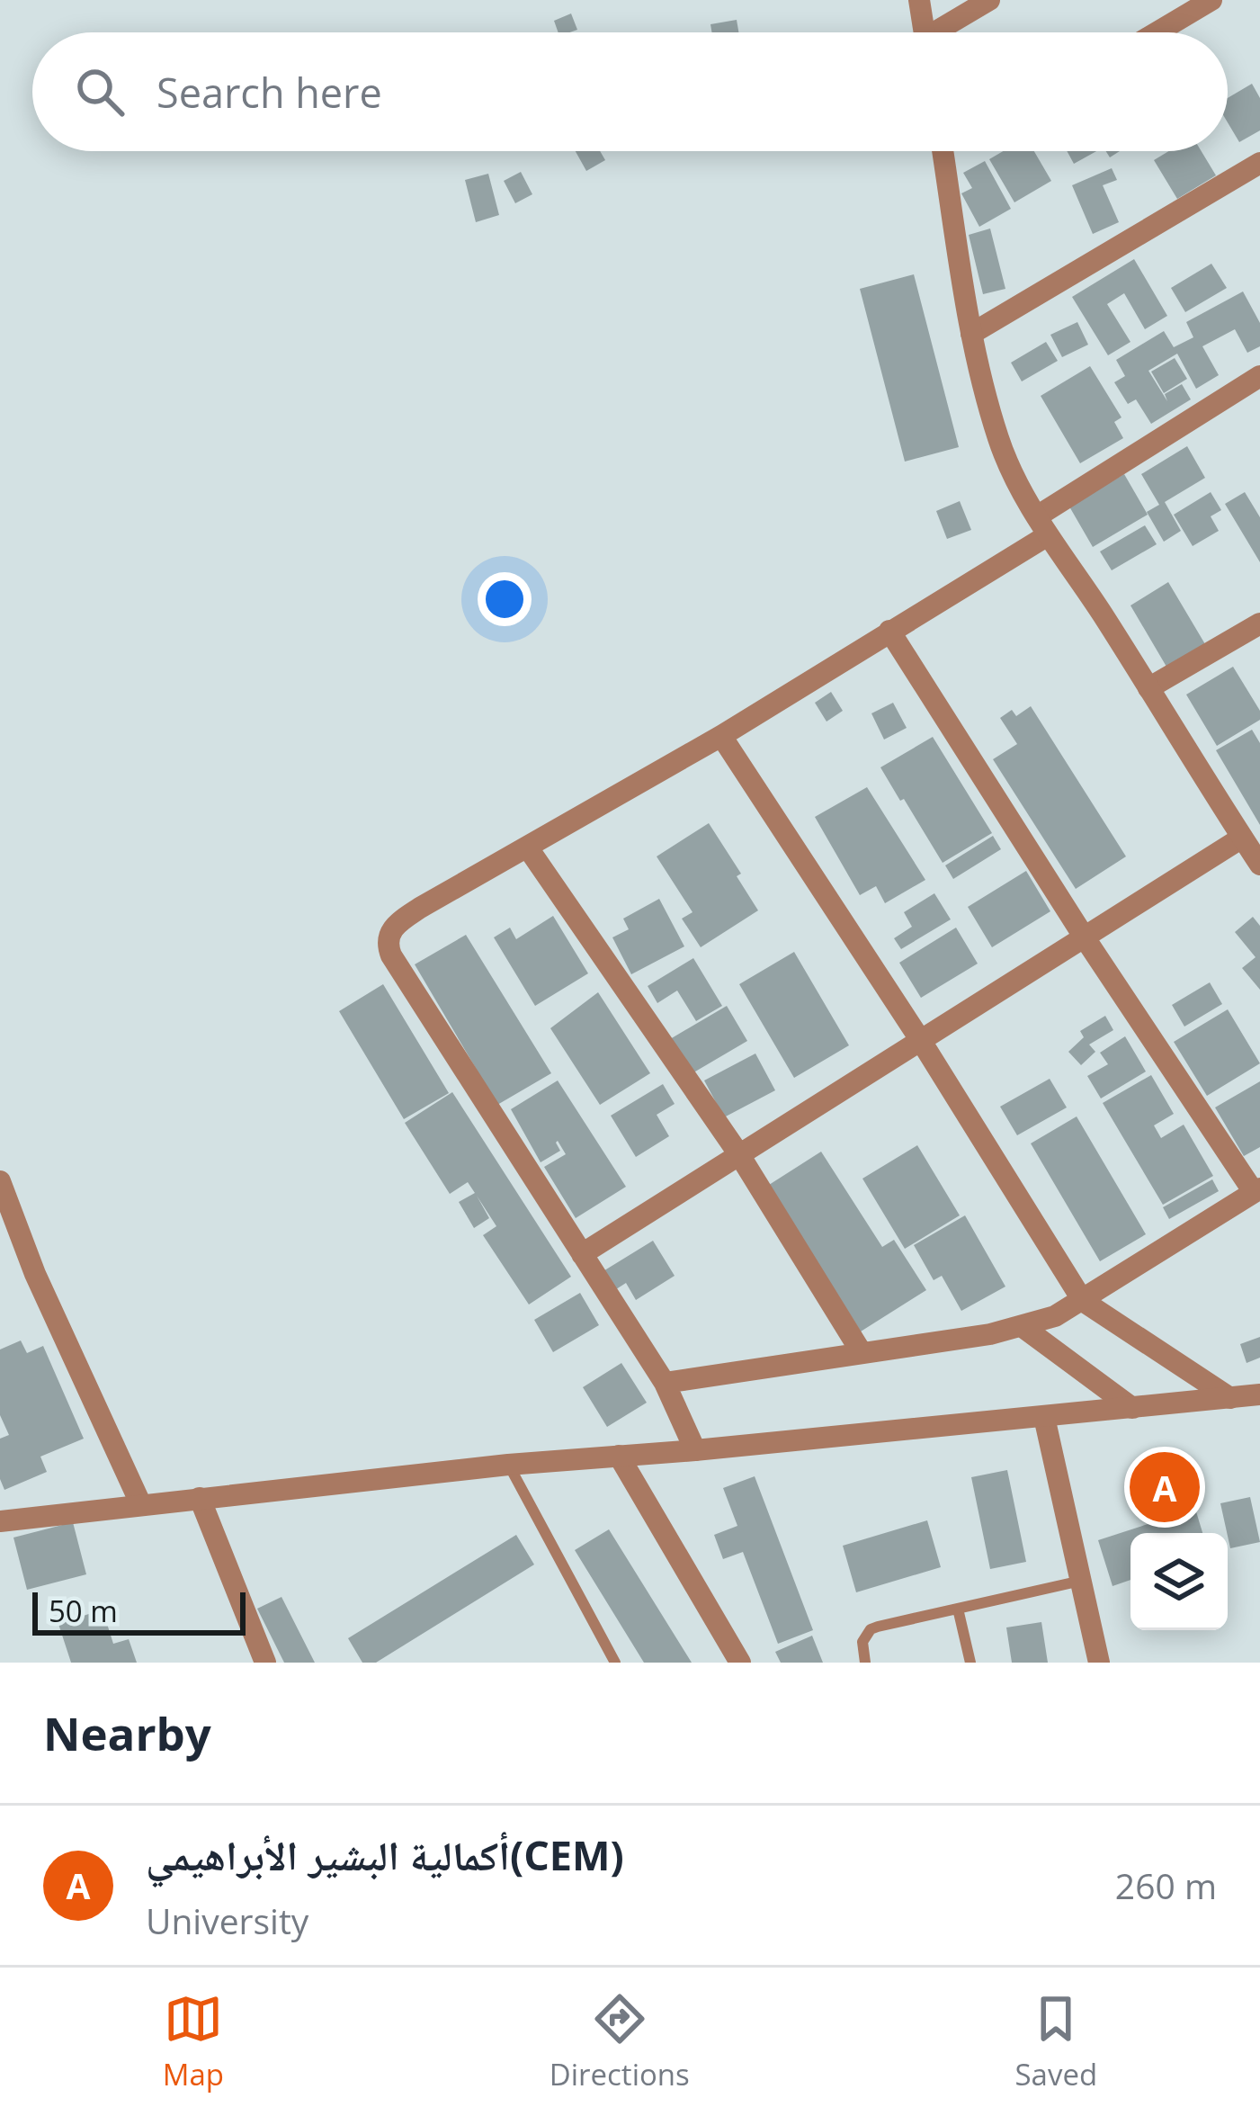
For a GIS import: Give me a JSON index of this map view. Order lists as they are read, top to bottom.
{
  "scale_bar": "50 m",
  "page": {
    "search": "Search here",
    "pins": "A",
    "scale": "50 m",
    "heading": "Nearby",
    "list": [
      {
        "mark": "A",
        "name": "أكمالية البشير الأبراهيمي(CEM)",
        "note": "University",
        "value": "260 m"
      }
    ],
    "nav": ["Map", "Directions", "Saved"]
  }
}
